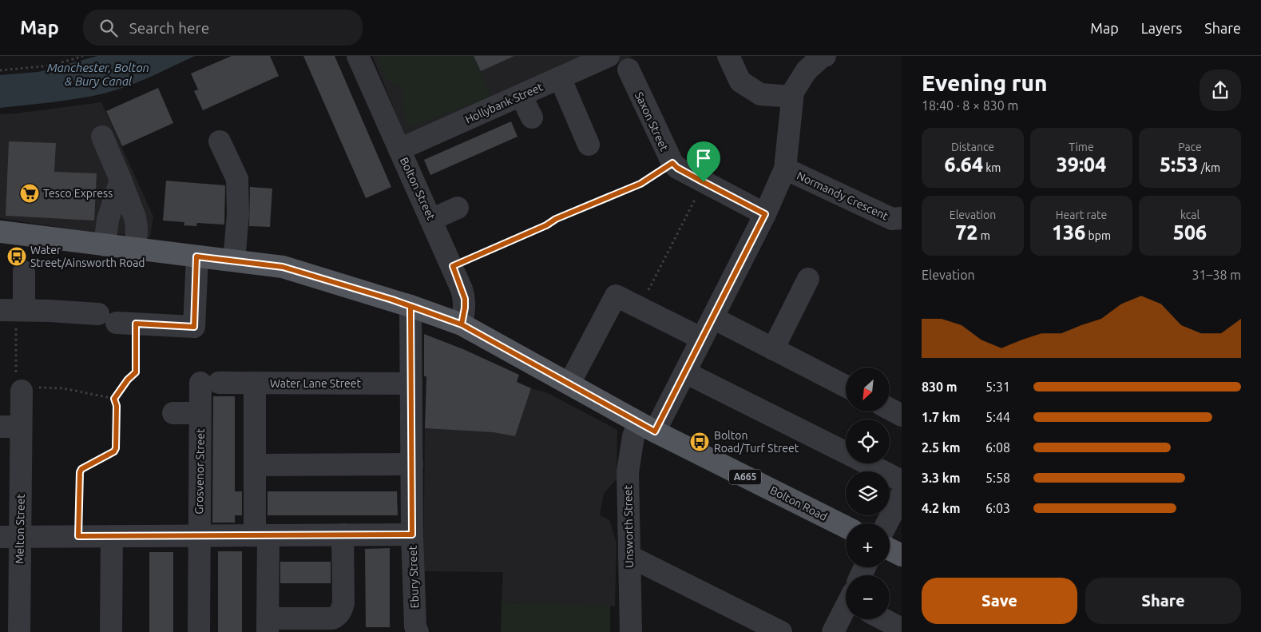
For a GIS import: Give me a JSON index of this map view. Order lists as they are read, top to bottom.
{
  "streets": {
    "main road": ["A665", "Bolton Road"],
    "street": [
      "Hollybank Street",
      "Saxon Street",
      "Bolton Street",
      "Normandy Crescent",
      "Water Lane Street",
      "Grosvenor Street",
      "Unsworth Street",
      "Melton Street",
      "Ebury Street"
    ]
  },
  "crossings": [
    ["Hollybank Street", "Bolton Street"],
    ["Saxon Street", "Unsworth Street"],
    ["Bolton Street", "A665"],
    ["Normandy Crescent", "Unsworth Street"],
    ["Water Lane Street", "Grosvenor Street"],
    ["Water Lane Street", "Ebury Street"],
    ["A665", "Bolton Road"],
    ["A665", "Unsworth Street"],
    ["A665", "Ebury Street"],
    ["Bolton Road", "Unsworth Street"]
  ],
  "water": ["Manchester, Bolton & Bury Canal"],
  "places": {
    "supermarket": ["Tesco Express"],
    "bus stop": ["Water Street/Ainsworth Road", "Bolton Road/Turf Street"]
  },
  "north": "bottom left",
  "page": {
    "header": "Map",
    "search": "Search here",
    "nav": ["Map", "Layers", "Share"],
    "heading": ["Evening run", "18:40 · 8 × 830 m"],
    "stats": [
      ["Distance", "6.64 km"],
      ["Time", "39:04"],
      ["Pace", "5:53 /km"],
      ["Elevation", "72 m"],
      ["Heart rate", "136 bpm"],
      ["kcal", "506"]
    ],
    "chart": ["Elevation", "31–38 m"],
    "map_buttons": ["+", "−"],
    "list": [
      {
        "name": "830 m",
        "note": "5:31"
      },
      {
        "name": "1.7 km",
        "note": "5:44"
      },
      {
        "name": "2.5 km",
        "note": "6:08"
      },
      {
        "name": "3.3 km",
        "note": "5:58"
      },
      {
        "name": "4.2 km",
        "note": "6:03"
      }
    ],
    "buttons": ["Save", "Share"]
  }
}
